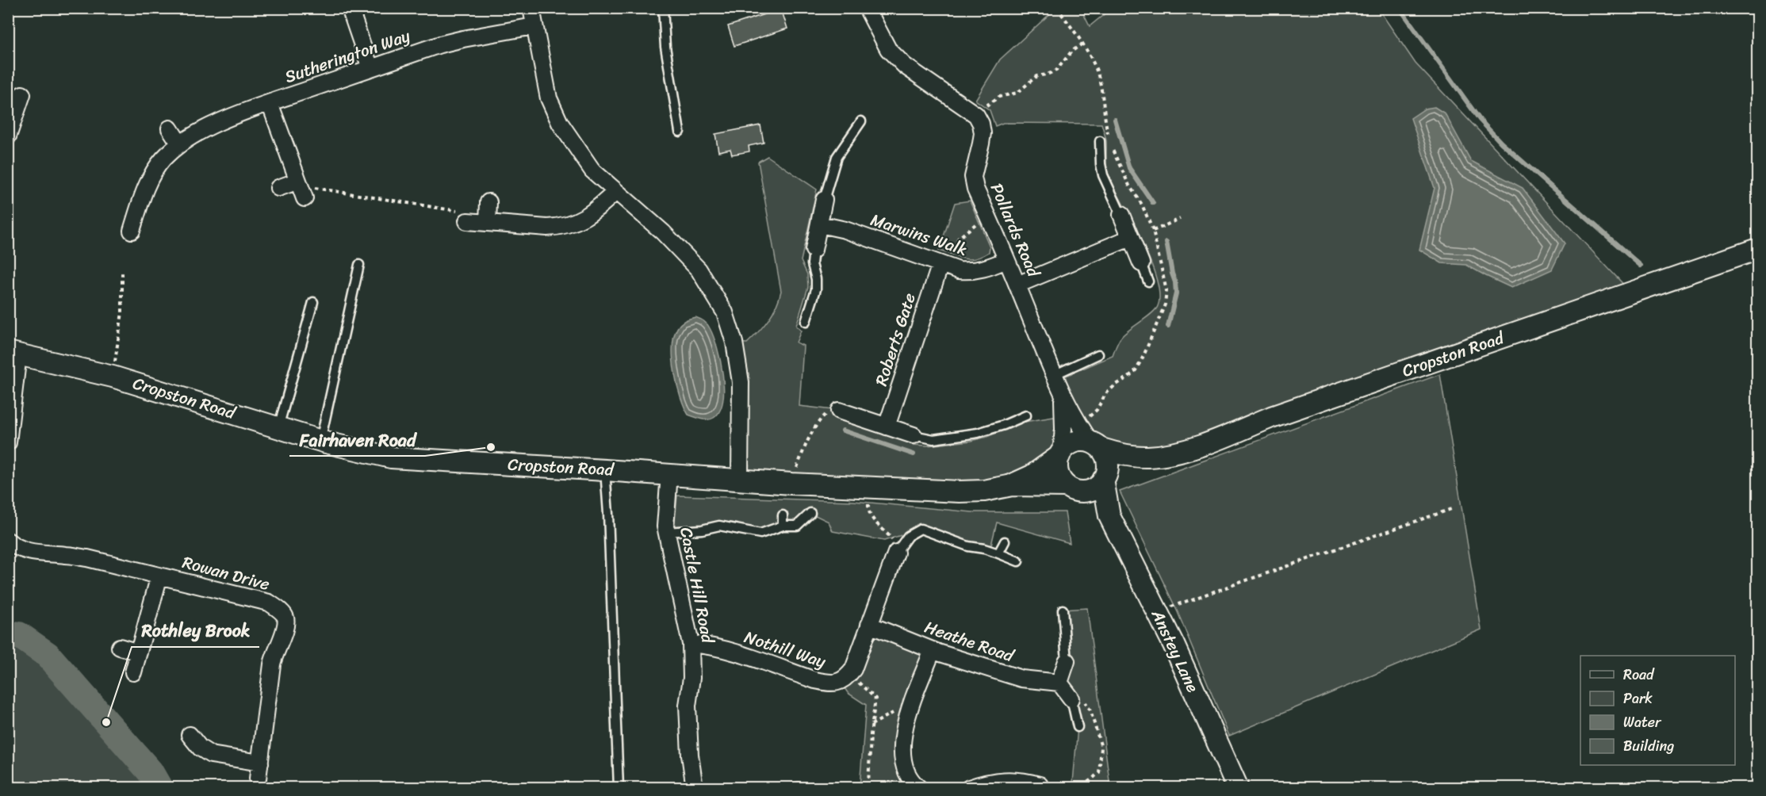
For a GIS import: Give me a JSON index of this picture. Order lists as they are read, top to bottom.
{
  "streets": {
    "street": [
      "Sutherington Way",
      "Pollards Road",
      "Marwins Walk",
      "Roberts Gate",
      "Cropston Road",
      "Rowan Drive",
      "Castle Hill Road",
      "Heathe Road",
      "Nothill Way",
      "Anstey Lane"
    ]
  },
  "crossings": [
    ["Pollards Road", "Marwins Walk"],
    ["Pollards Road", "Cropston Road"],
    ["Pollards Road", "Anstey Lane"],
    ["Marwins Walk", "Roberts Gate"],
    ["Cropston Road", "Castle Hill Road"],
    ["Cropston Road", "Anstey Lane"],
    ["Castle Hill Road", "Nothill Way"]
  ],
  "places": ["Fairhaven Road", "Rothley Brook"],
  "legend": [
    "Road",
    "Park",
    "Water",
    "Building"
  ]
}
